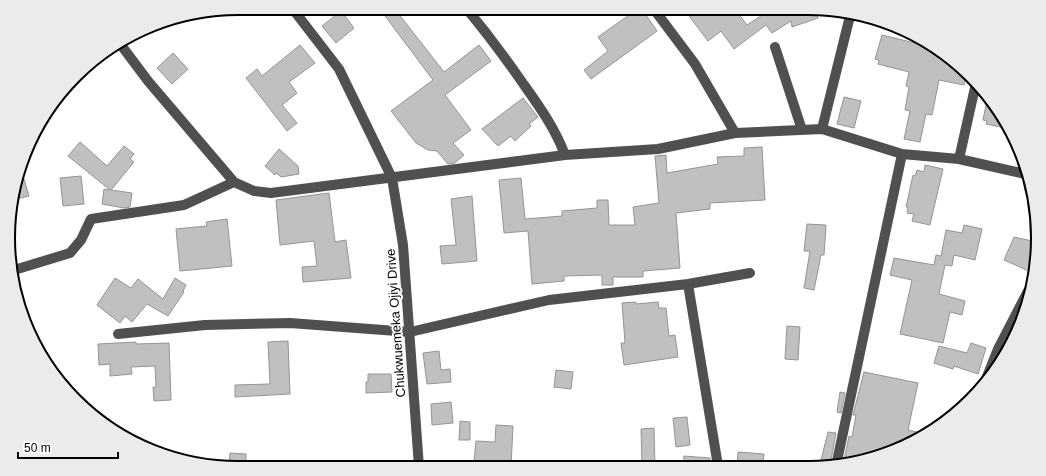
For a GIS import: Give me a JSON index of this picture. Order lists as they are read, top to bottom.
{
  "streets": {
    "street": ["Chukwuemeka Ojiyi Drive"]
  },
  "scale_bar": "50 m"
}
